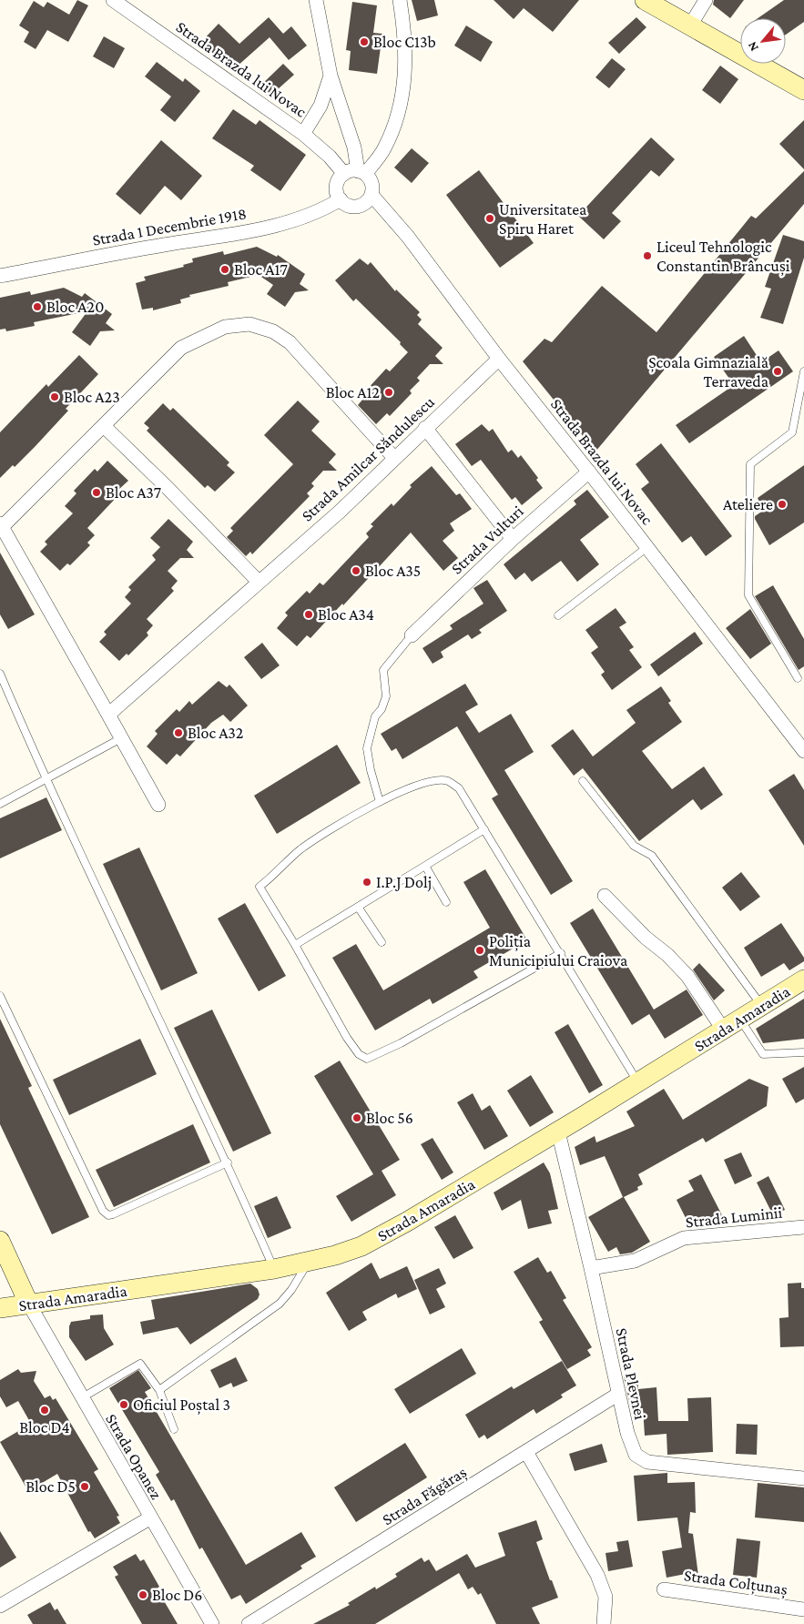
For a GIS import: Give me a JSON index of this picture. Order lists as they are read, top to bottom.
{
  "streets": {
    "main road": ["Strada Amaradia"],
    "street": [
      "Strada Brazda lui Novac",
      "Strada 1 Decembrie 1918",
      "Strada Amilcar Săndulescu",
      "Strada Vulturi",
      "Strada Luminii",
      "Strada Plevnei",
      "Strada Opanez",
      "Strada Făgăraș",
      "Strada Colțunaș"
    ]
  },
  "crossings": [
    ["Strada Brazda lui Novac", "Strada 1 Decembrie 1918"],
    ["Strada Brazda lui Novac", "Strada Amilcar Săndulescu"],
    ["Strada Brazda lui Novac", "Strada Vulturi"],
    ["Strada Amaradia", "Strada Plevnei"],
    ["Strada Amaradia", "Strada Opanez"],
    ["Strada Luminii", "Strada Plevnei"],
    ["Strada Plevnei", "Strada Făgăraș"]
  ],
  "places": [
    "Bloc C13b",
    "Universitatea Spiru Haret",
    "Liceul Tehnologic Constantin Brâncuși",
    "Bloc A17",
    "Bloc A20",
    "Școala Gimnazială Terraveda",
    "Bloc A12",
    "Bloc A23",
    "Bloc A37",
    "Ateliere",
    "Bloc A35",
    "Bloc A34",
    "Bloc A32",
    "I.P.J Dolj",
    "Poliția Municipiului Craiova",
    "Bloc 56",
    "Oficiul Poștal 3",
    "Bloc D4",
    "Bloc D5",
    "Bloc D6"
  ],
  "north": "bottom left"
}
